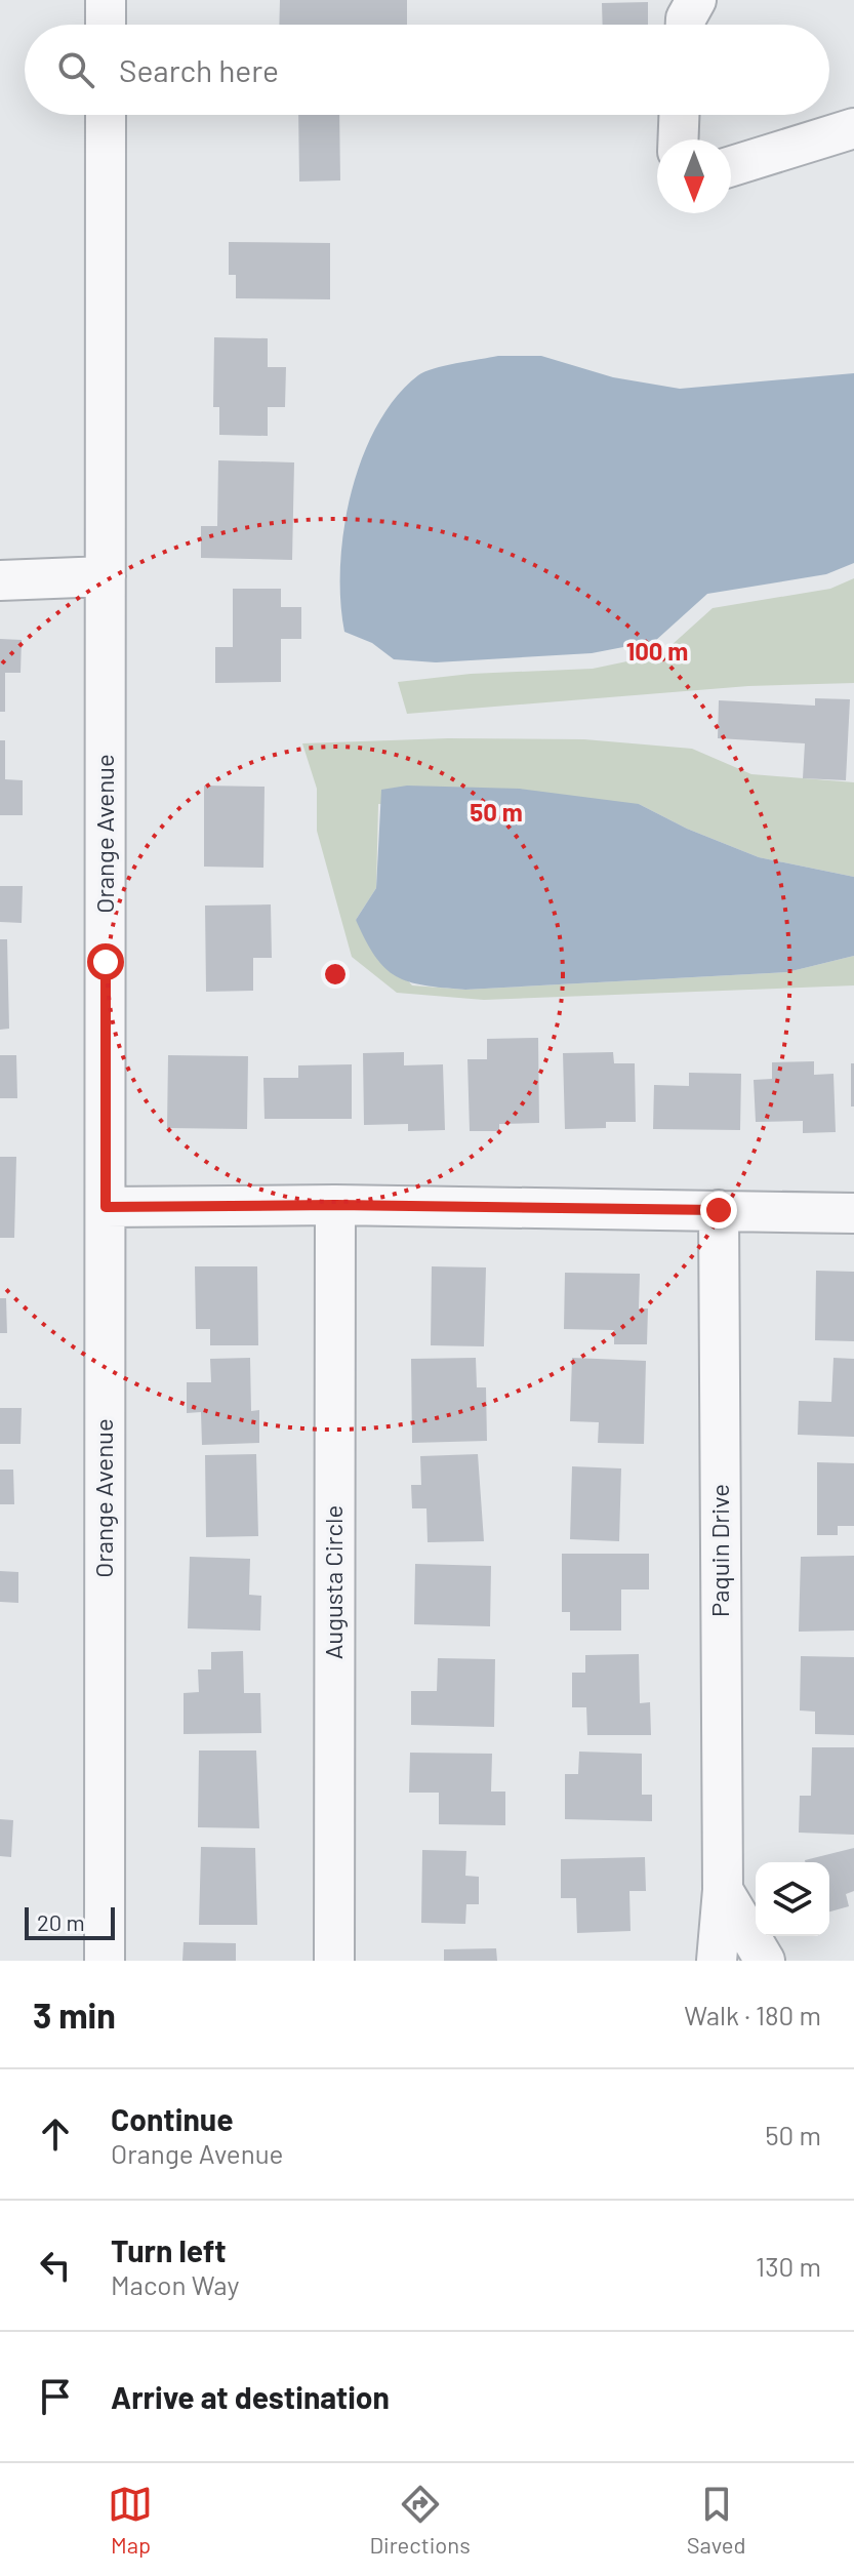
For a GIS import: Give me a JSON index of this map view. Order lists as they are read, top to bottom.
{
  "streets": {
    "street": ["Orange Avenue", "Paquin Drive", "Augusta Circle"]
  },
  "scale_bar": "20 m",
  "north": "bottom",
  "page": {
    "search": "Search here",
    "scale": "20 m",
    "heading": ["3 min", "Walk · 180 m"],
    "list": [
      ["Continue", "Orange Avenue", "50 m"],
      ["Turn left", "Macon Way", "130 m"],
      "Arrive at destination"
    ],
    "nav": ["Map", "Directions", "Saved"]
  },
  "rings": ["100 m", "50 m"]
}
